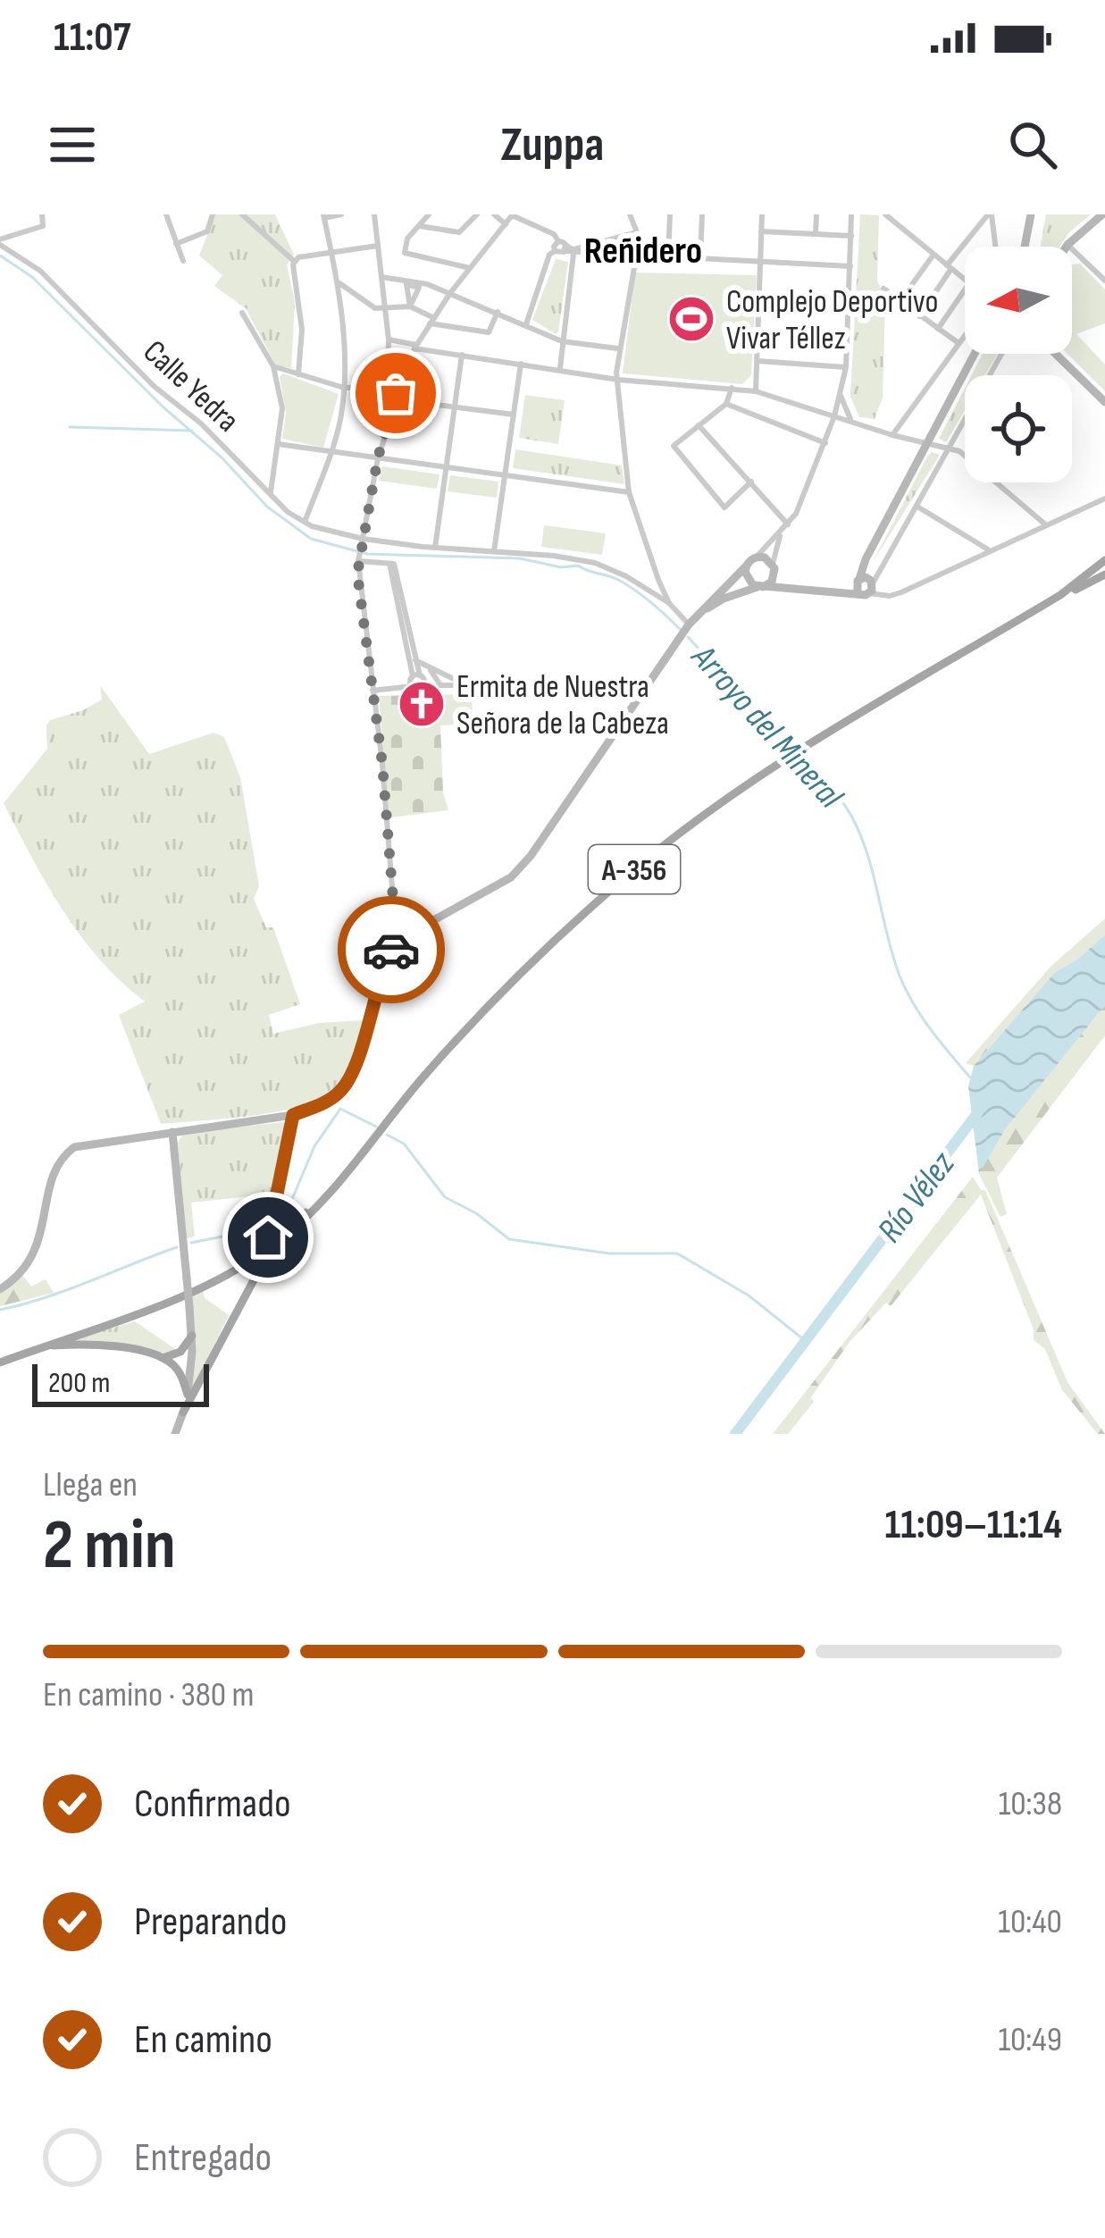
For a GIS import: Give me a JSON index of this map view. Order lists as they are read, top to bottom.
{
  "streets": {
    "main road": ["A-356"],
    "street": ["Calle Yedra"]
  },
  "districts": ["Reñidero"],
  "water": ["Arroyo del Mineral", "Río Vélez"],
  "places": {
    "sports": ["Complejo Deportivo Vivar Téllez"],
    "church": ["Ermita de Nuestra Señora de la Cabeza"]
  },
  "scale_bar": "200 m",
  "north": "left",
  "page": {
    "status": "11:07",
    "header": "Zuppa",
    "scale": "200 m",
    "heading": ["2 min", "Llega en", "11:09–11:14"],
    "bar": "En camino · 380 m",
    "list": [
      ["Confirmado", "10:38"],
      ["Preparando", "10:40"],
      ["En camino", "10:49"],
      "Entregado"
    ]
  }
}
